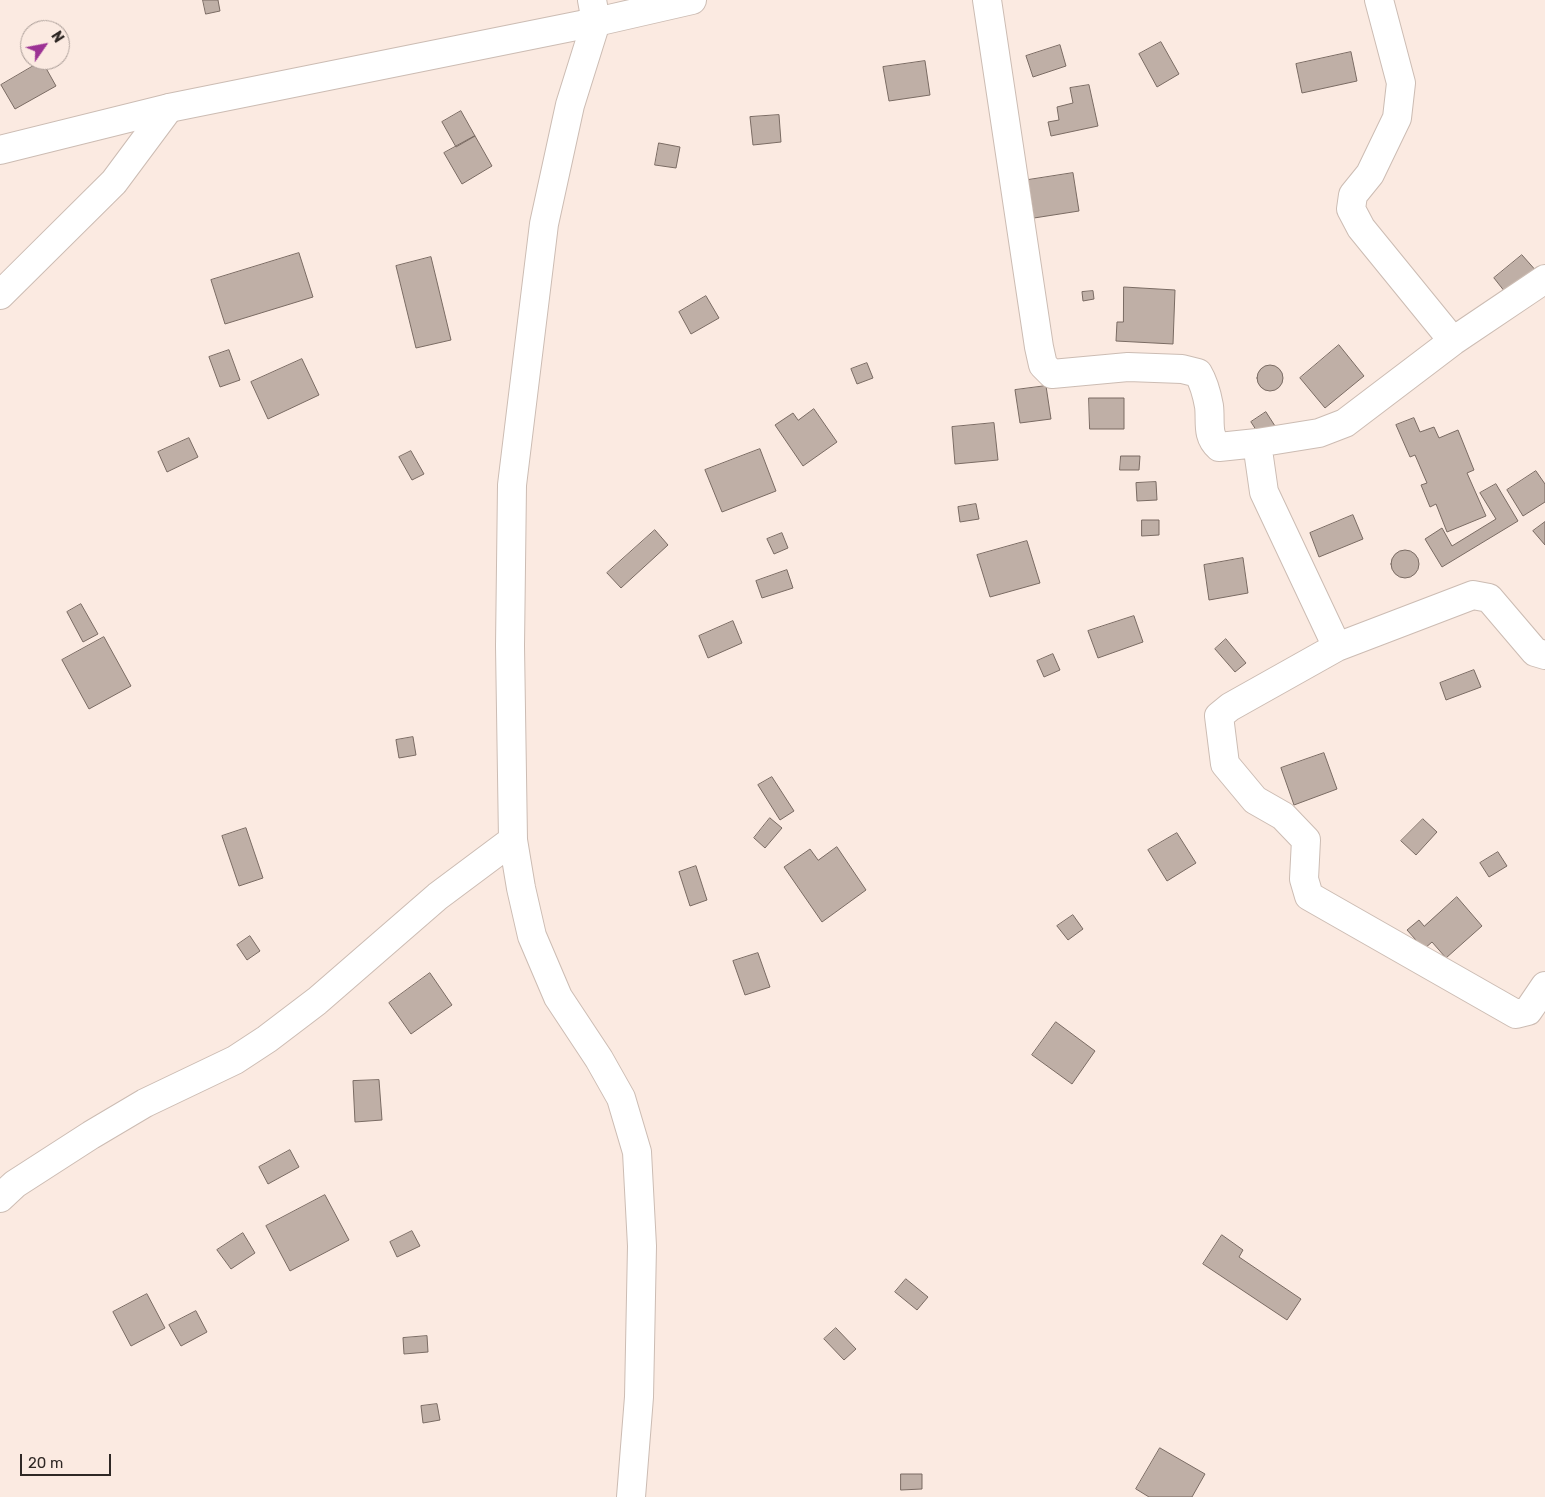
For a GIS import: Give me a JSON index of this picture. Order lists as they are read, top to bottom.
{
  "scale_bar": "20 m",
  "north": "top right"
}
